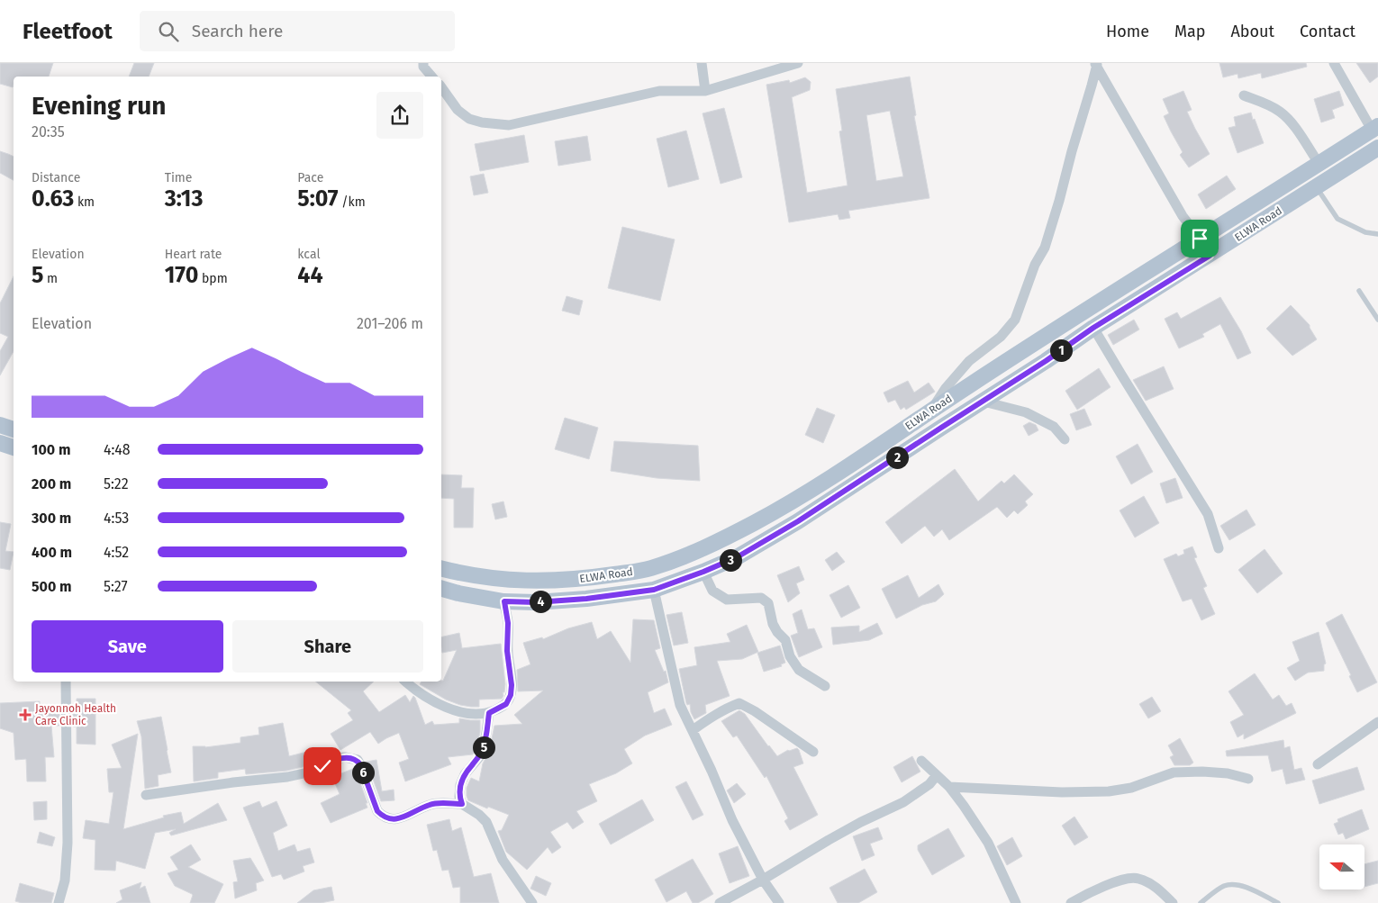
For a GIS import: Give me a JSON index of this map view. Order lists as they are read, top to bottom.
{
  "streets": {
    "main road": ["ELWA Road"]
  },
  "places": {
    "health": ["Jayonnoh Health Care Clinic"]
  },
  "north": "left",
  "page": {
    "header": "Fleetfoot",
    "search": "Search here",
    "nav": [
      "Home",
      "Map",
      "About",
      "Contact"
    ],
    "heading": ["Evening run", "20:35"],
    "stats": [
      ["Distance", "0.63 km"],
      ["Time", "3:13"],
      ["Pace", "5:07 /km"],
      ["Elevation", "5 m"],
      ["Heart rate", "170 bpm"],
      ["kcal", "44"]
    ],
    "chart": ["Elevation", "201–206 m"],
    "pins": [
      "1",
      "2",
      "3",
      "4",
      "5",
      "6"
    ],
    "list": [
      {
        "name": "100 m",
        "note": "4:48"
      },
      {
        "name": "200 m",
        "note": "5:22"
      },
      {
        "name": "300 m",
        "note": "4:53"
      },
      {
        "name": "400 m",
        "note": "4:52"
      },
      {
        "name": "500 m",
        "note": "5:27"
      }
    ],
    "buttons": ["Save", "Share"]
  }
}
